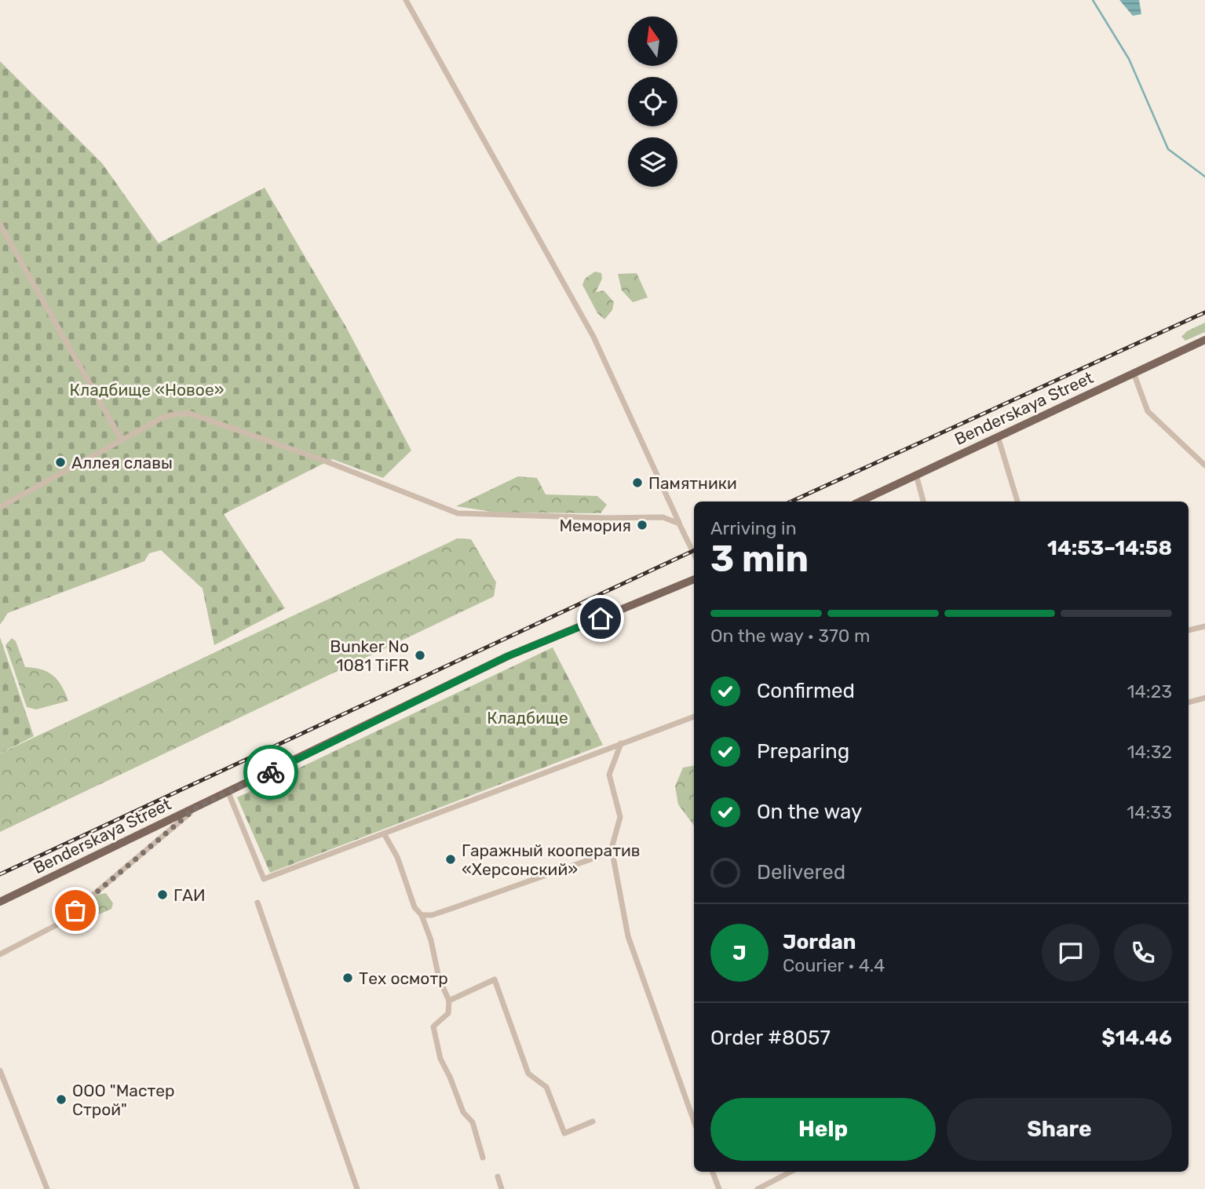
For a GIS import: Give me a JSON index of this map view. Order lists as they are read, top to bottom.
{
  "streets": {
    "main road": ["Benderskaya Street"]
  },
  "parks": ["Кладбище «Новое»", "Кладбище"],
  "places": [
    "Аллея славы",
    "Памятники",
    "Мемория",
    "Bunker No 1081 TiFR",
    "Гаражный кооператив «Херсонский»",
    "ГАИ",
    "Тех осмотр",
    "ООО \"Мастер Строй\""
  ],
  "north": "top",
  "page": {
    "heading": ["3 min", "Arriving in", "14:53–14:58"],
    "panel": [
      "Jordan",
      "Courier · 4.4",
      "Order #8057",
      "$14.46"
    ],
    "bar": "On the way · 370 m",
    "list": [
      ["Confirmed", "14:23"],
      ["Preparing", "14:32"],
      ["On the way", "14:33"],
      "Delivered"
    ],
    "round": "J",
    "buttons": ["Help", "Share"]
  }
}
